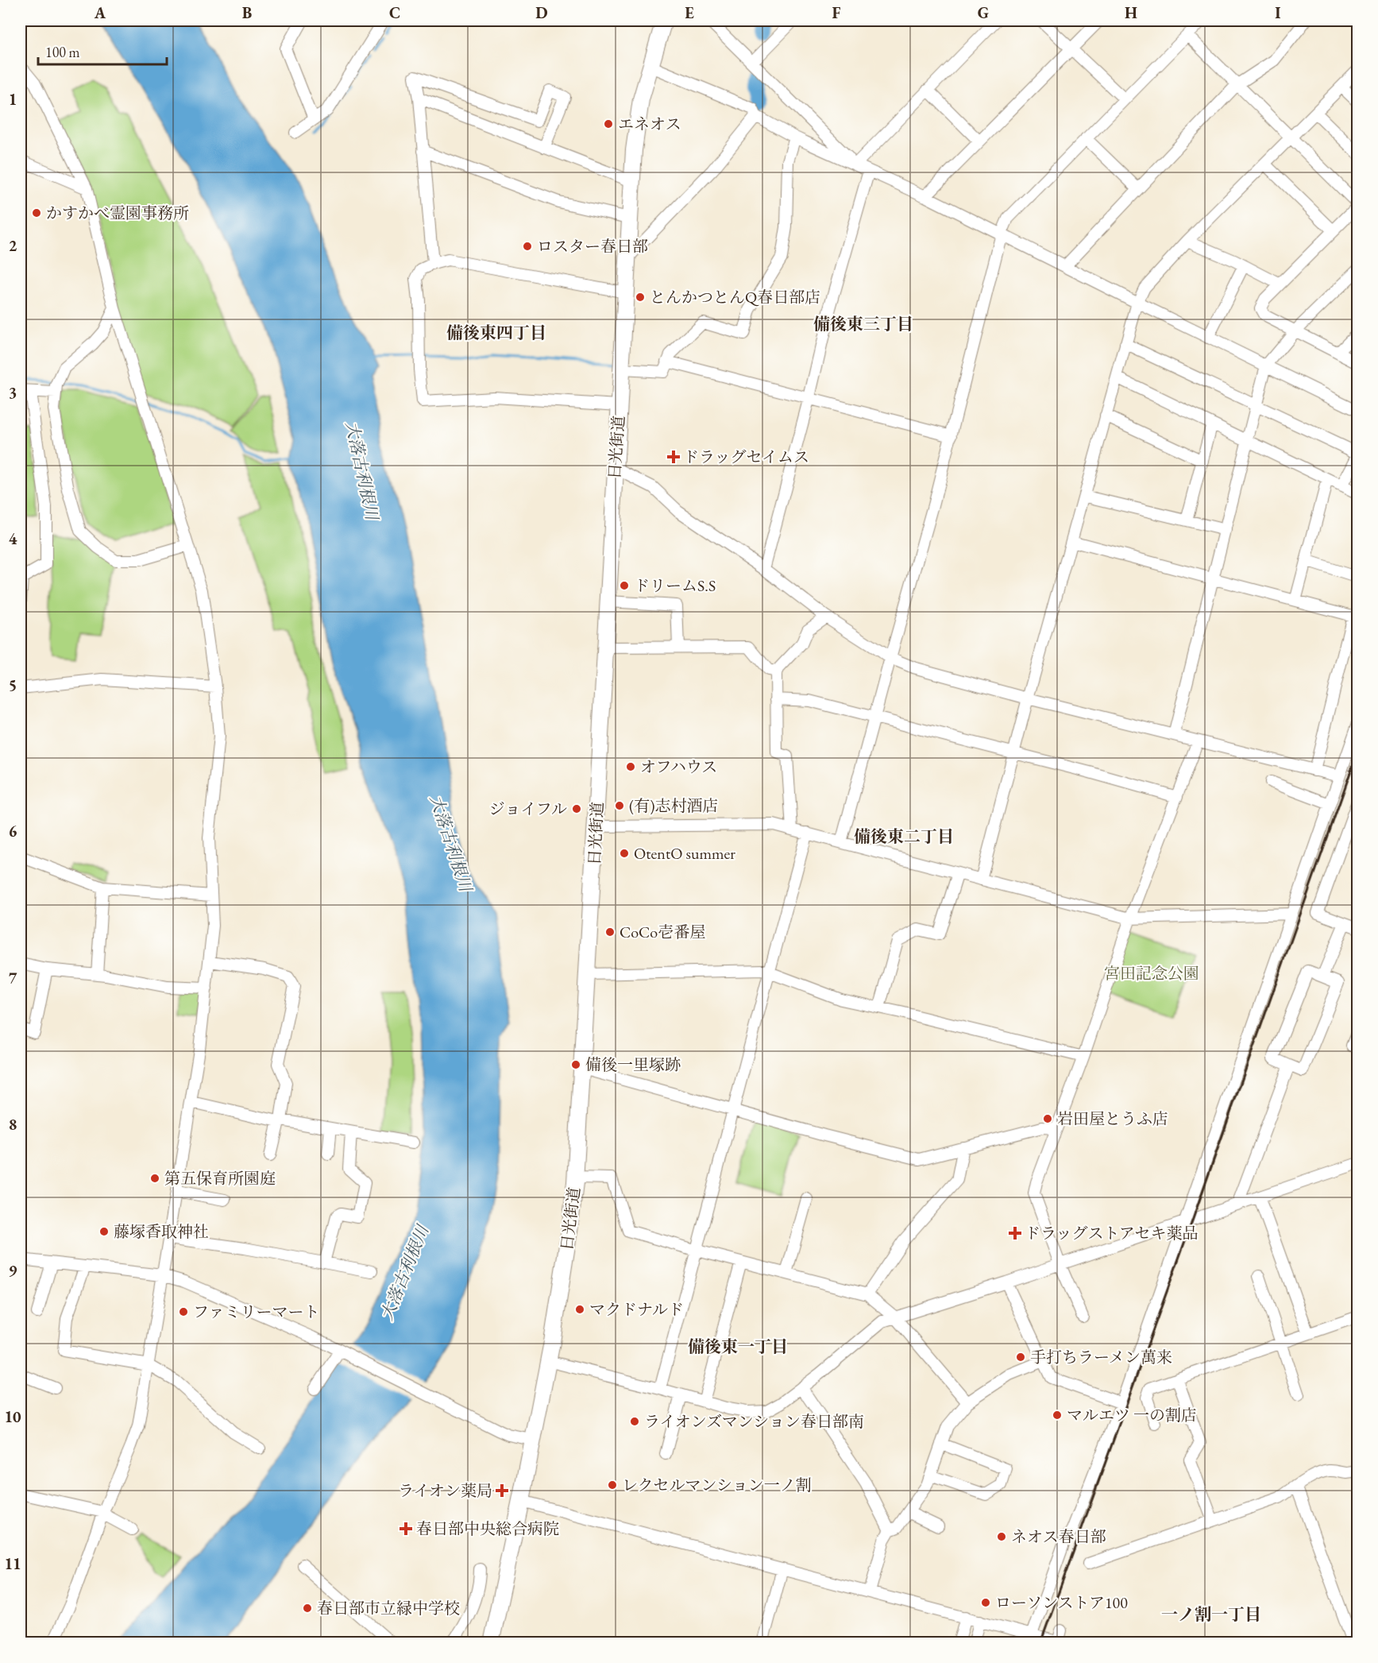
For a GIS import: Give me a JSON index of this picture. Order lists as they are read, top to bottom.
{
  "streets": {
    "highway": ["日光街道"]
  },
  "districts": [
    "備後東三丁目",
    "備後東四丁目",
    "備後東二丁目",
    "備後東一丁目",
    "一ノ割一丁目"
  ],
  "water": ["大落古利根川"],
  "parks": ["宮田記念公園"],
  "places": {
    "other": [
      "エネオス",
      "かすかべ霊園事務所",
      "ロスター春日部",
      "とんかつとんQ春日部店",
      "ドリームS.S",
      "オフハウス",
      "(有)志村酒店",
      "ジョイフル",
      "OtentO summer",
      "CoCo壱番屋",
      "備後一里塚跡",
      "岩田屋とうふ店",
      "第五保育所園庭",
      "藤塚香取神社",
      "マクドナルド",
      "ファミリーマート",
      "手打ちラーメン萬来",
      "マルエツ 一の割店",
      "ライオンズマンション春日部南",
      "レクセルマンション一ノ割",
      "ネオス春日部",
      "ローソンストア100",
      "春日部市立緑中学校"
    ],
    "health": [
      "ドラッグセイムス",
      "ドラッグストアセキ薬品",
      "ライオン薬局",
      "春日部中央総合病院"
    ]
  },
  "scale_bar": "100 m",
  "grid": {
    "columns": [
      "A",
      "B",
      "C",
      "D",
      "E",
      "F",
      "G",
      "H",
      "I"
    ],
    "rows": [
      "1",
      "2",
      "3",
      "4",
      "5",
      "6",
      "7",
      "8",
      "9",
      "10",
      "11"
    ]
  }
}
